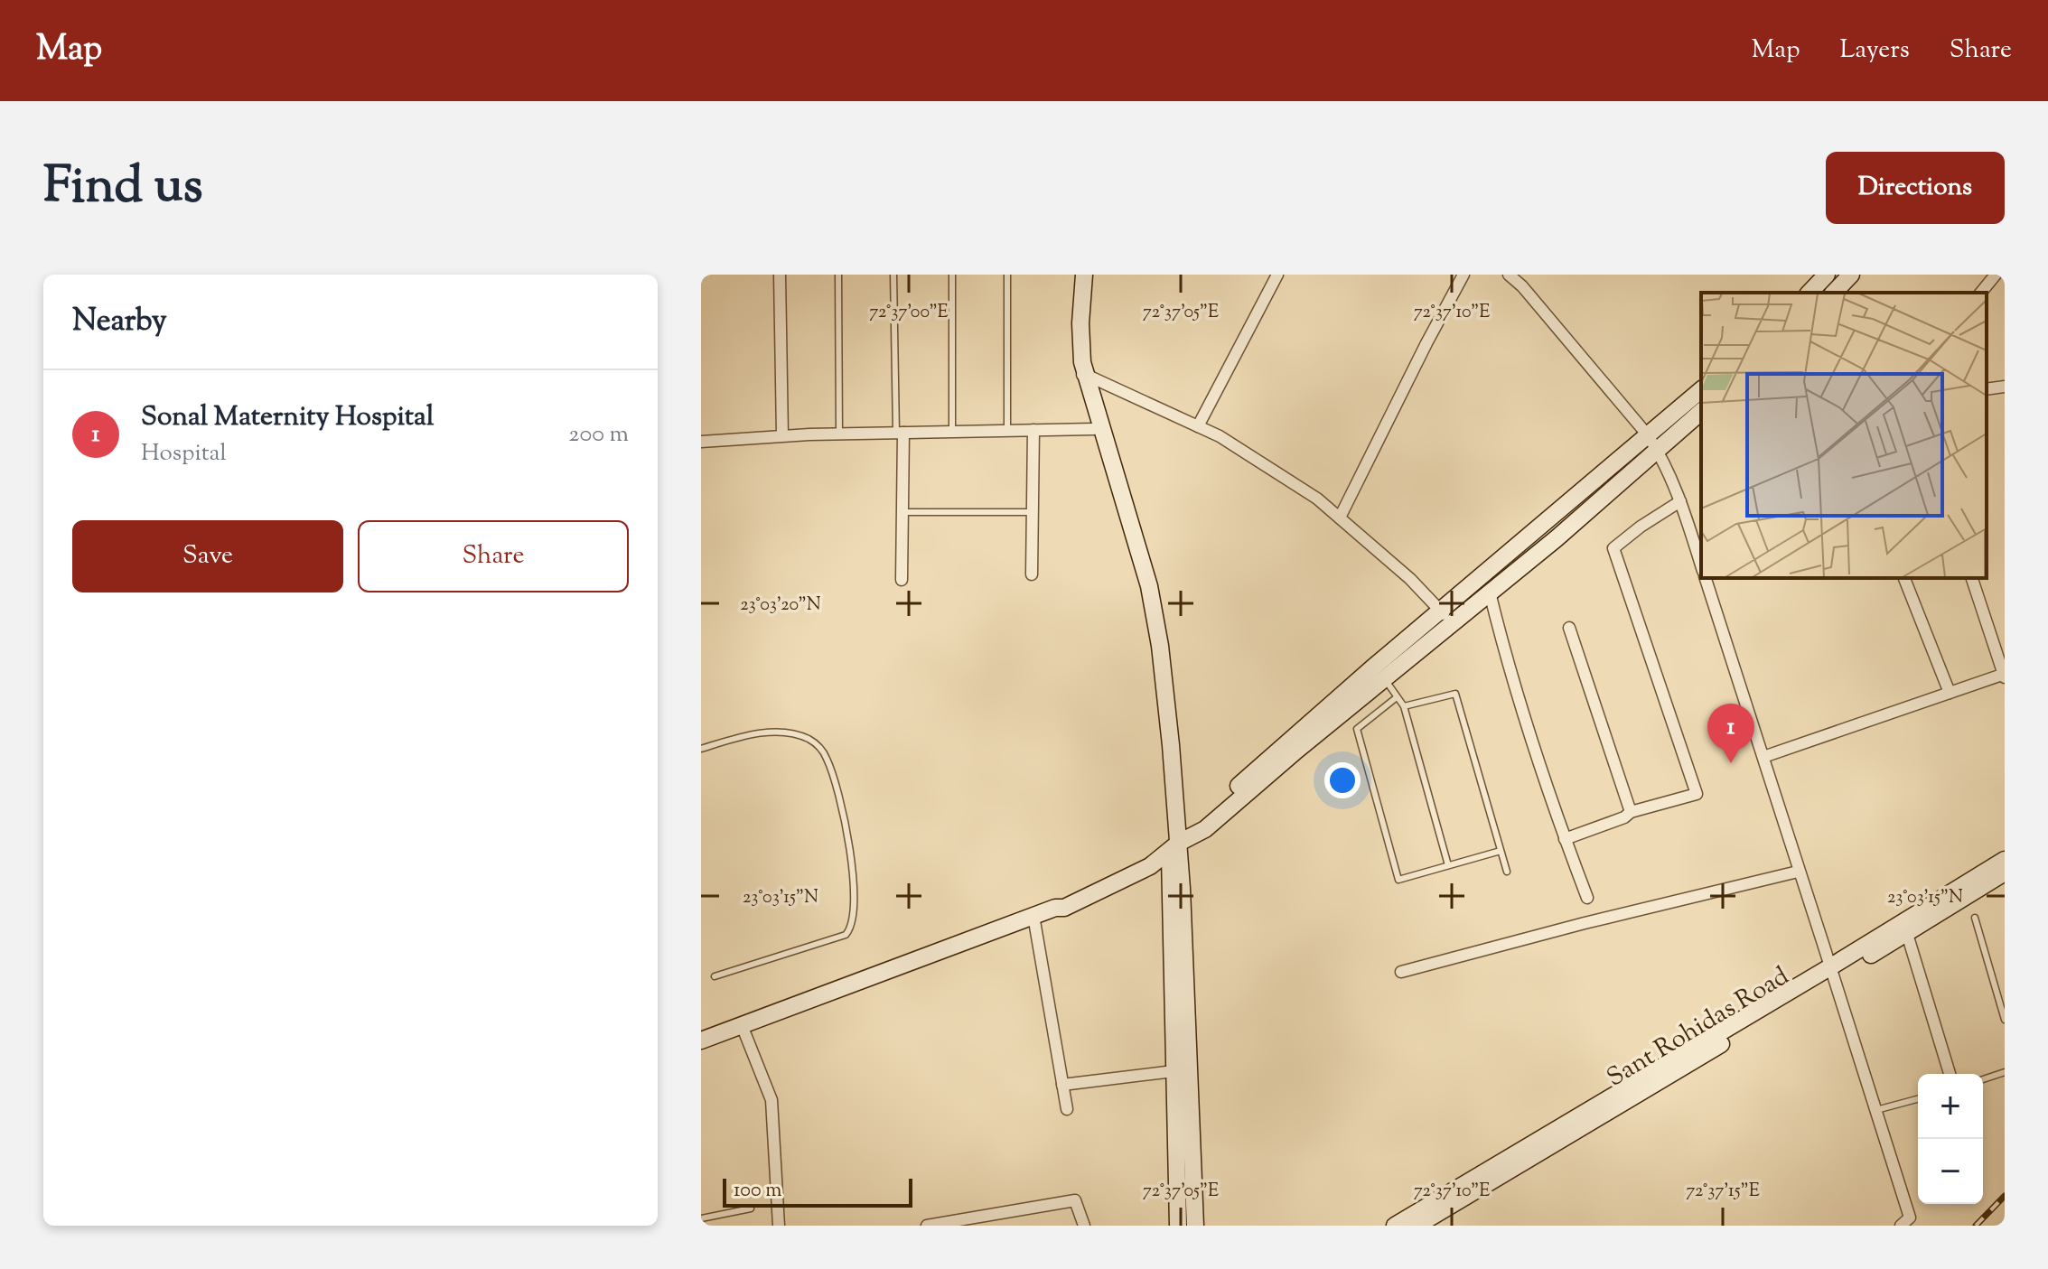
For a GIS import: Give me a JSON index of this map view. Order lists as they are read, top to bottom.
{
  "streets": {
    "street": ["Sant Rohidas Road"]
  },
  "scale_bar": "100 m",
  "page": {
    "header": "Map",
    "nav": ["Map", "Layers", "Share"],
    "title": "Find us",
    "buttons": [
      "Directions",
      ["Save", "Share"]
    ],
    "heading": "Nearby",
    "list": [
      {
        "mark": "1",
        "name": "Sonal Maternity Hospital",
        "note": "Hospital",
        "value": "200 m"
      }
    ],
    "pins": "1",
    "map_buttons": ["+", "−"],
    "scale": "100 m"
  },
  "coordinates": [
    "72°37'00\"E",
    "72°37'05\"E",
    "72°37'10\"E",
    "23°03'20\"N",
    "23°03'15\"N",
    "72°37'15\"E"
  ]
}
